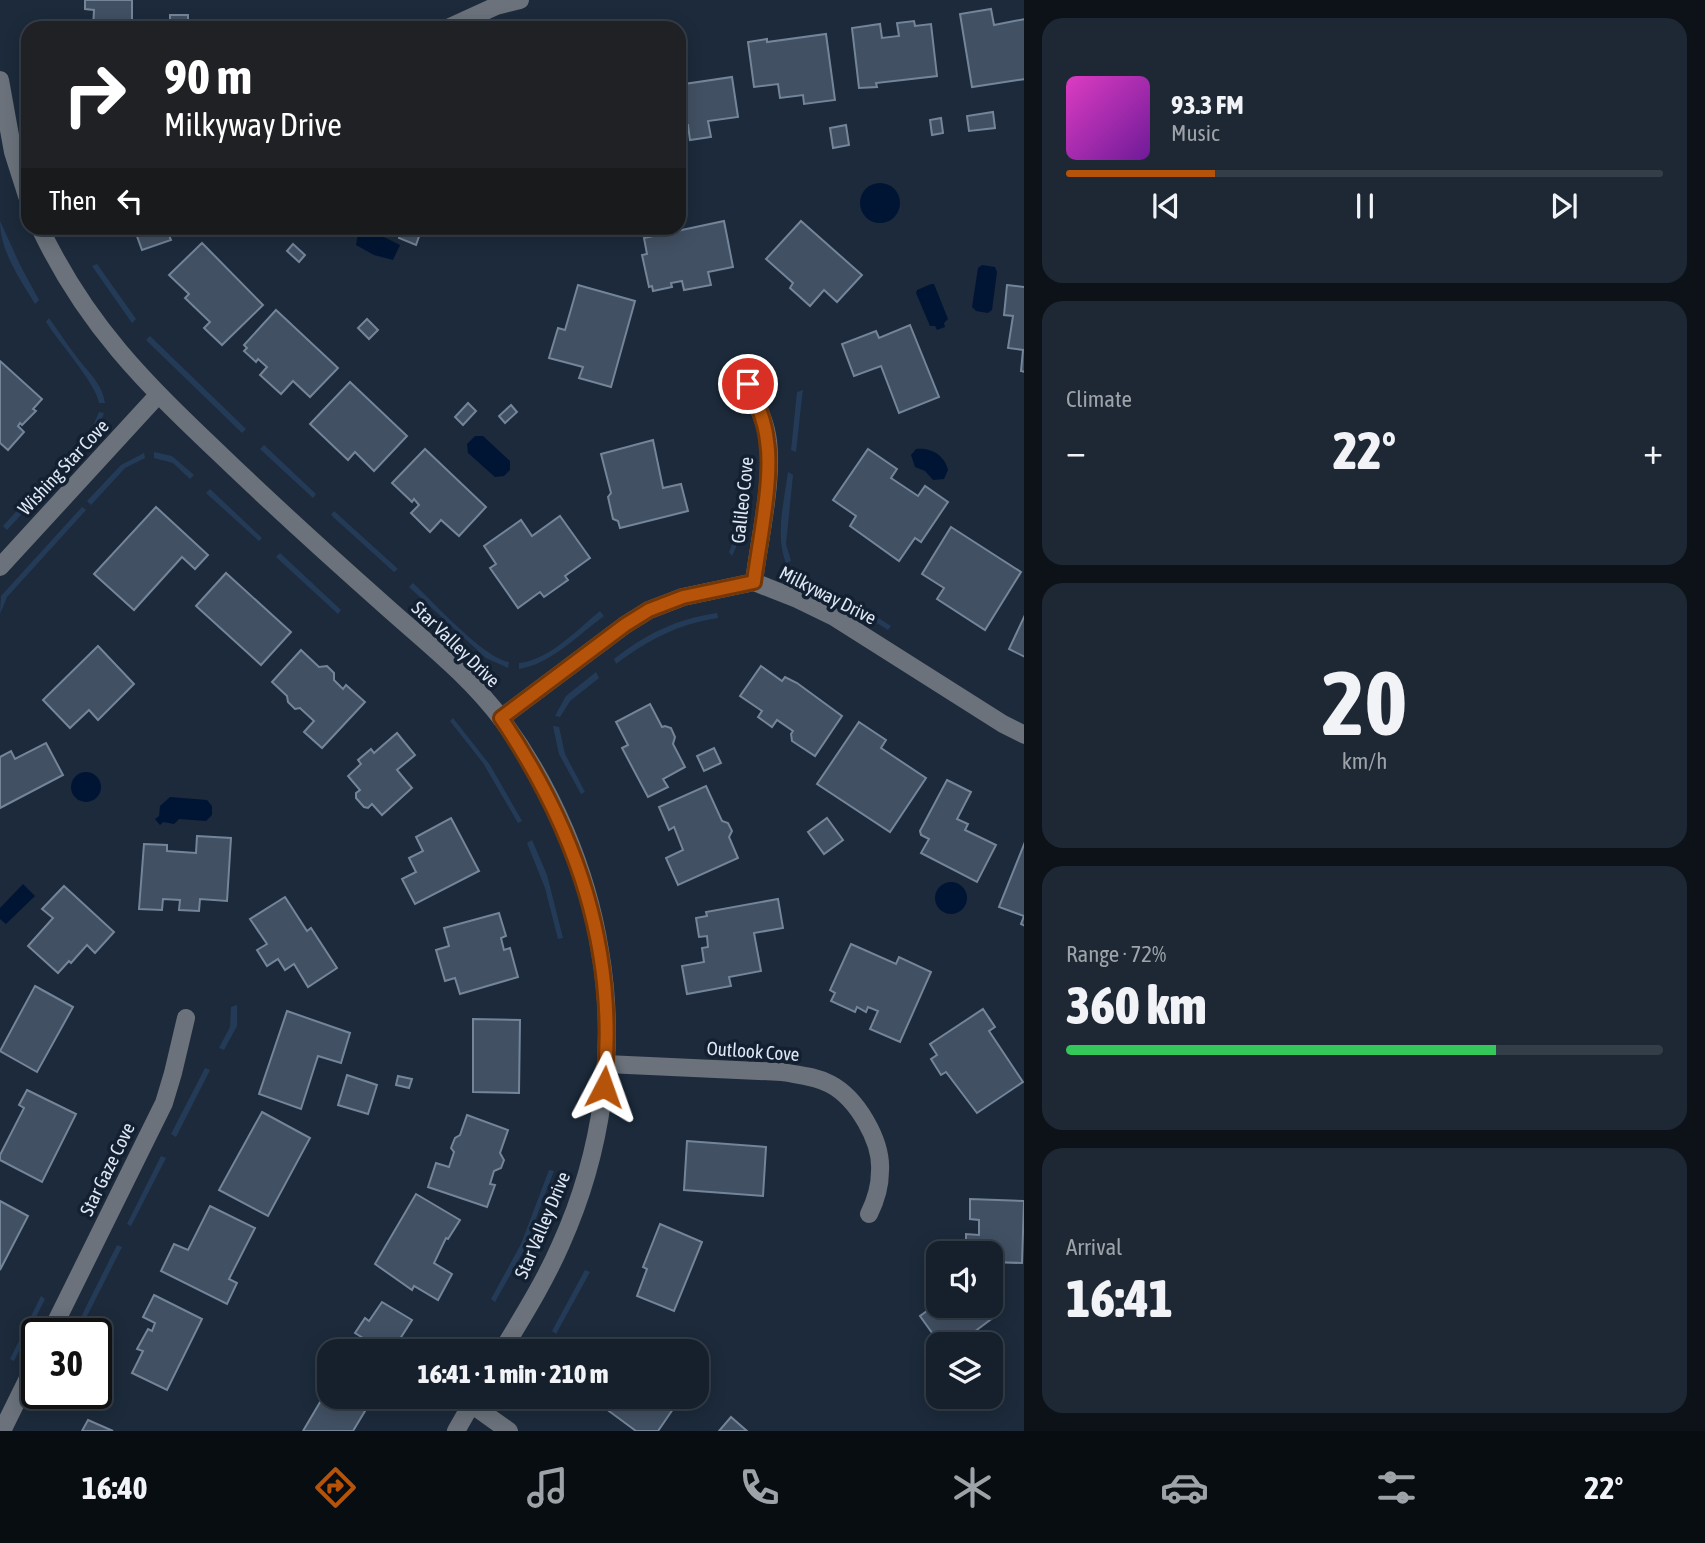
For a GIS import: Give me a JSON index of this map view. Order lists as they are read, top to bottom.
{
  "streets": {
    "street": [
      "Wishing Star Cove",
      "Galileo Cove",
      "Milkyway Drive",
      "Star Valley Drive",
      "Outlook Cove",
      "Star Gaze Cove"
    ]
  },
  "crossings": [
    ["Wishing Star Cove", "Star Valley Drive"],
    ["Galileo Cove", "Milkyway Drive"],
    ["Milkyway Drive", "Star Valley Drive"],
    ["Star Valley Drive", "Outlook Cove"]
  ],
  "page": {
    "turn": ["90 m", "Milkyway Drive"],
    "song": ["93.3 FM", "Music"],
    "then": "Then",
    "tile": [
      "Climate",
      ["20", "km/h"],
      ["Range · 72%", "360 km"],
      ["Arrival", "16:41"]
    ],
    "heat": ["−", "22°", "+"],
    "limit": "30",
    "trip": "16:41 · 1 min · 210 m",
    "tabs": ["16:40", "22°"]
  }
}
